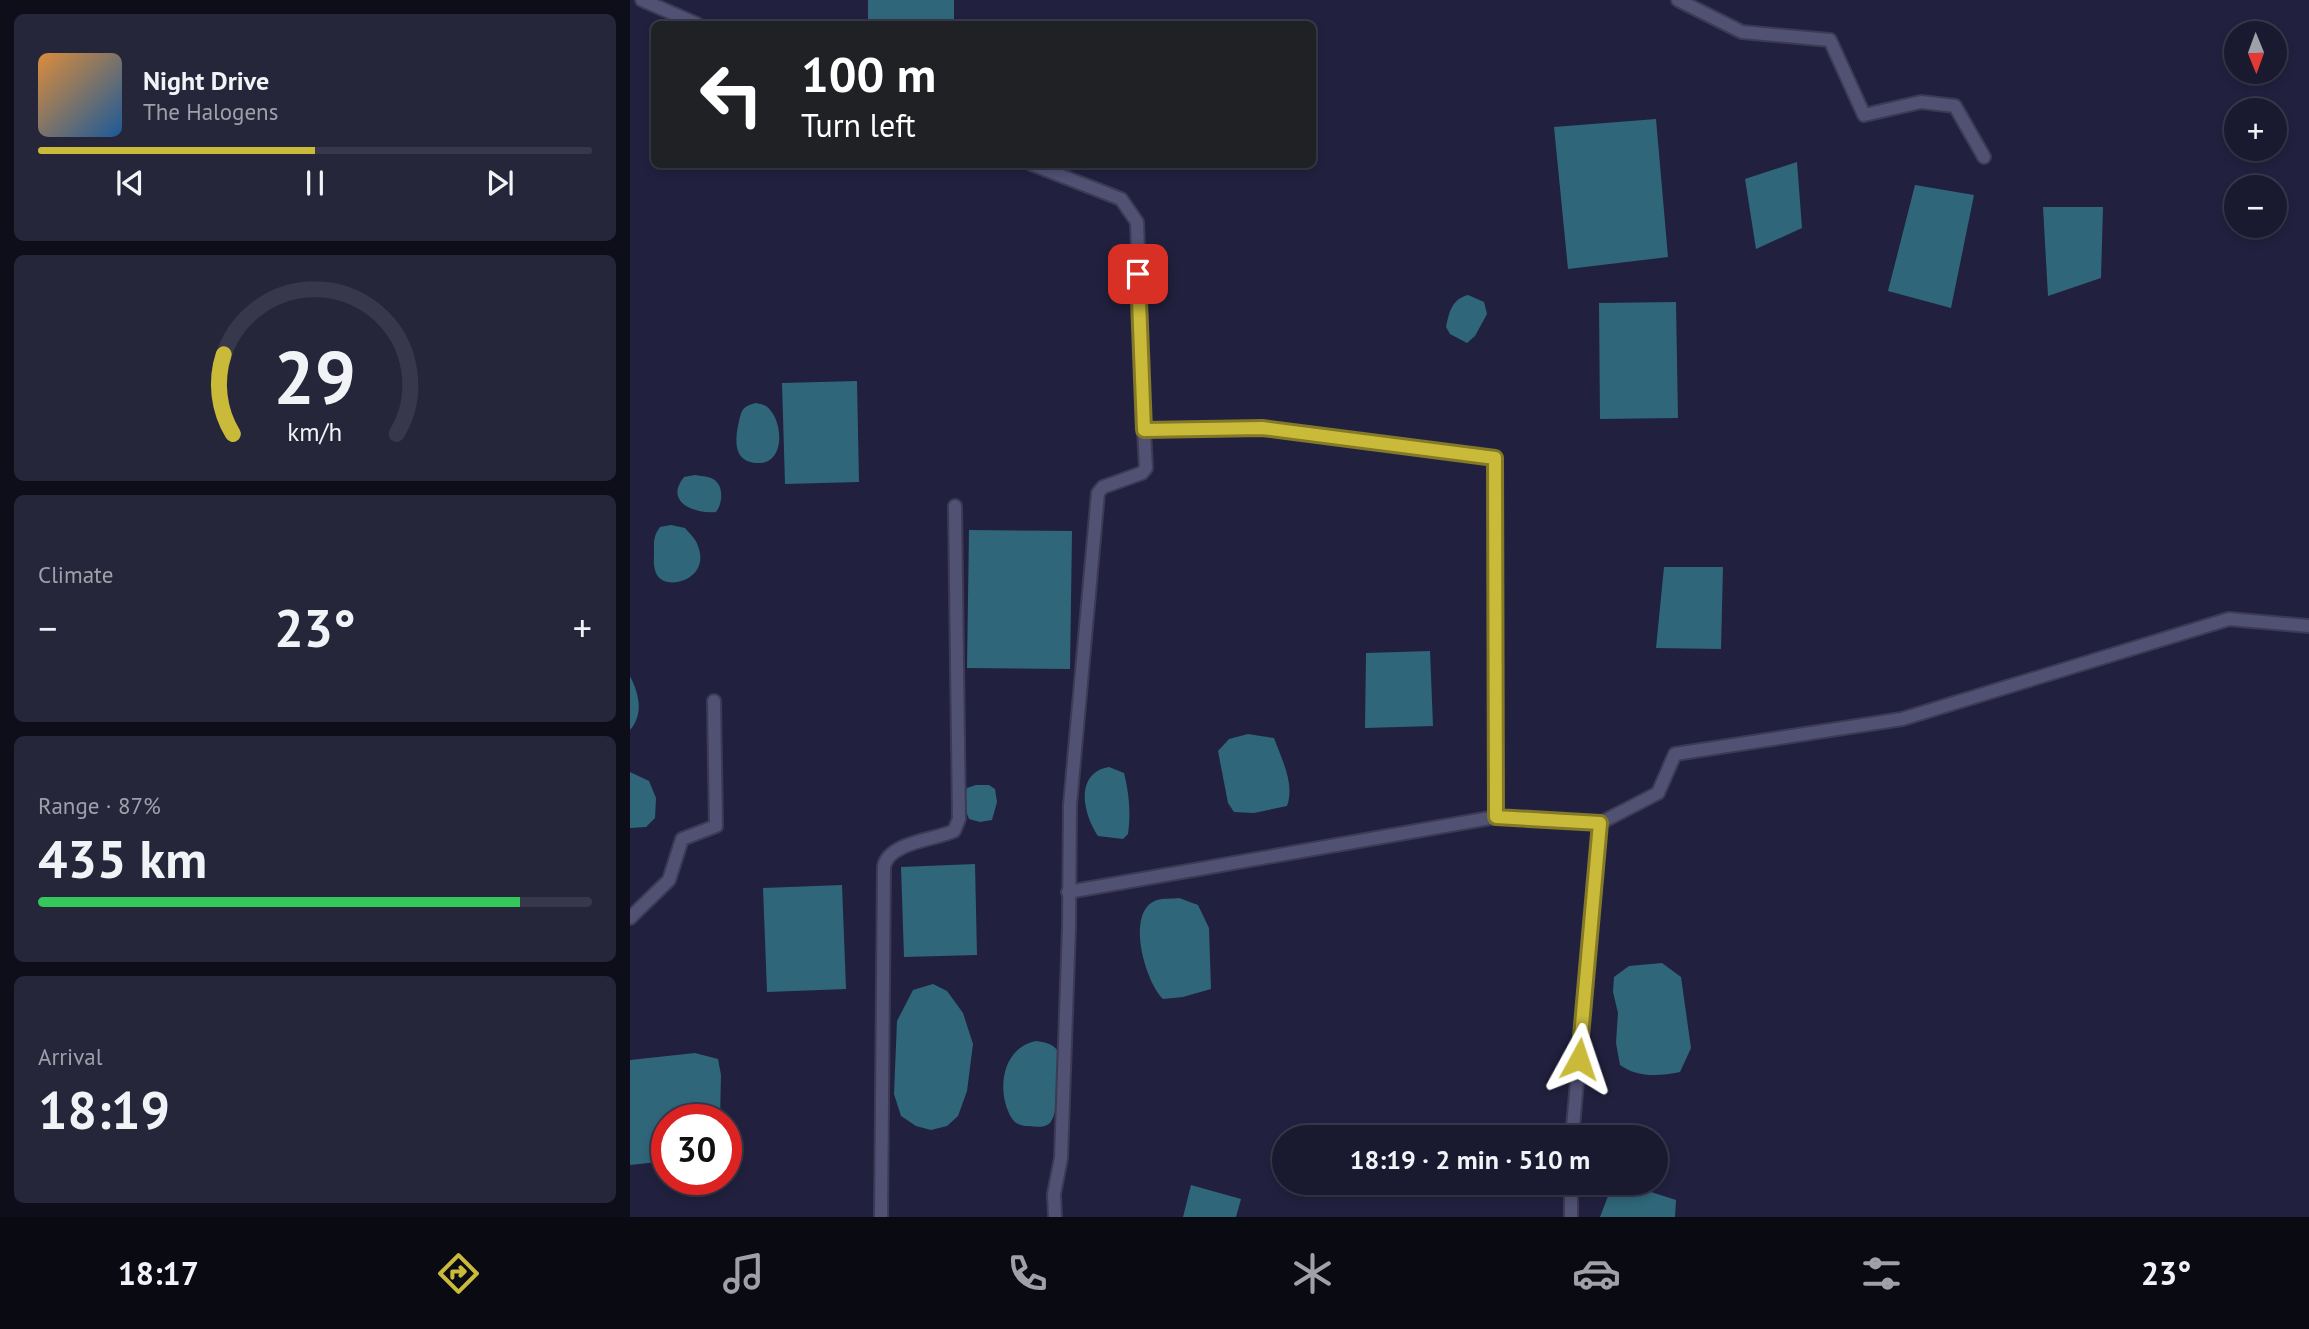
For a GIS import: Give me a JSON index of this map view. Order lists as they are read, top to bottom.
{
  "north": "bottom",
  "page": {
    "map_buttons": ["+", "−"],
    "turn": ["100 m", "Turn left"],
    "song": ["Night Drive", "The Halogens"],
    "tile": [
      "Climate",
      ["Range · 87%", "435 km"],
      ["Arrival", "18:19"]
    ],
    "heat": ["−", "23°", "+"],
    "limit": "30",
    "trip": "18:19 · 2 min · 510 m",
    "tabs": ["18:17", "23°"],
    "gauge": ["29", "km/h"]
  }
}
